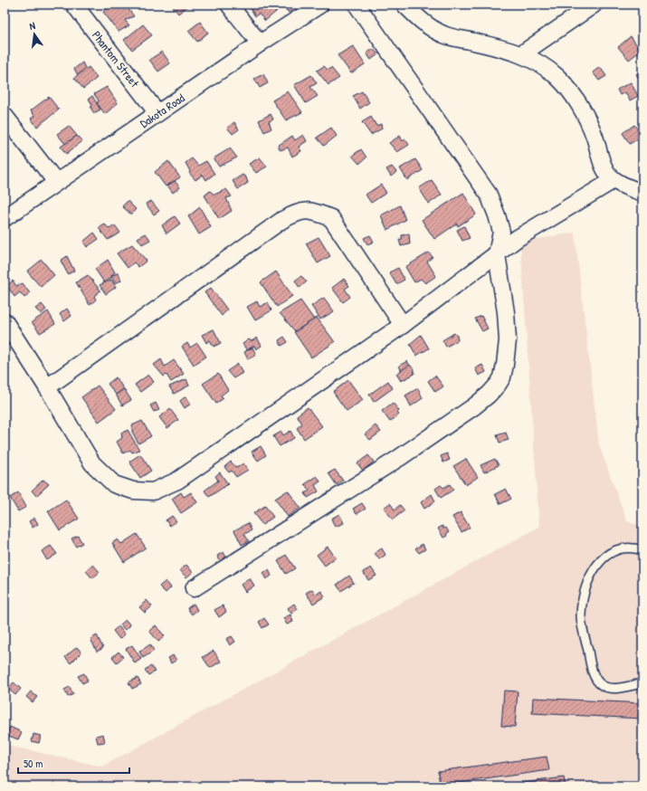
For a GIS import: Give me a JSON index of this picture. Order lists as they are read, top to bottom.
{
  "streets": {
    "street": ["Phantom Street", "Dakota Road"]
  },
  "crossings": [
    ["Phantom Street", "Dakota Road"]
  ],
  "scale_bar": "50 m",
  "north": "top"
}
